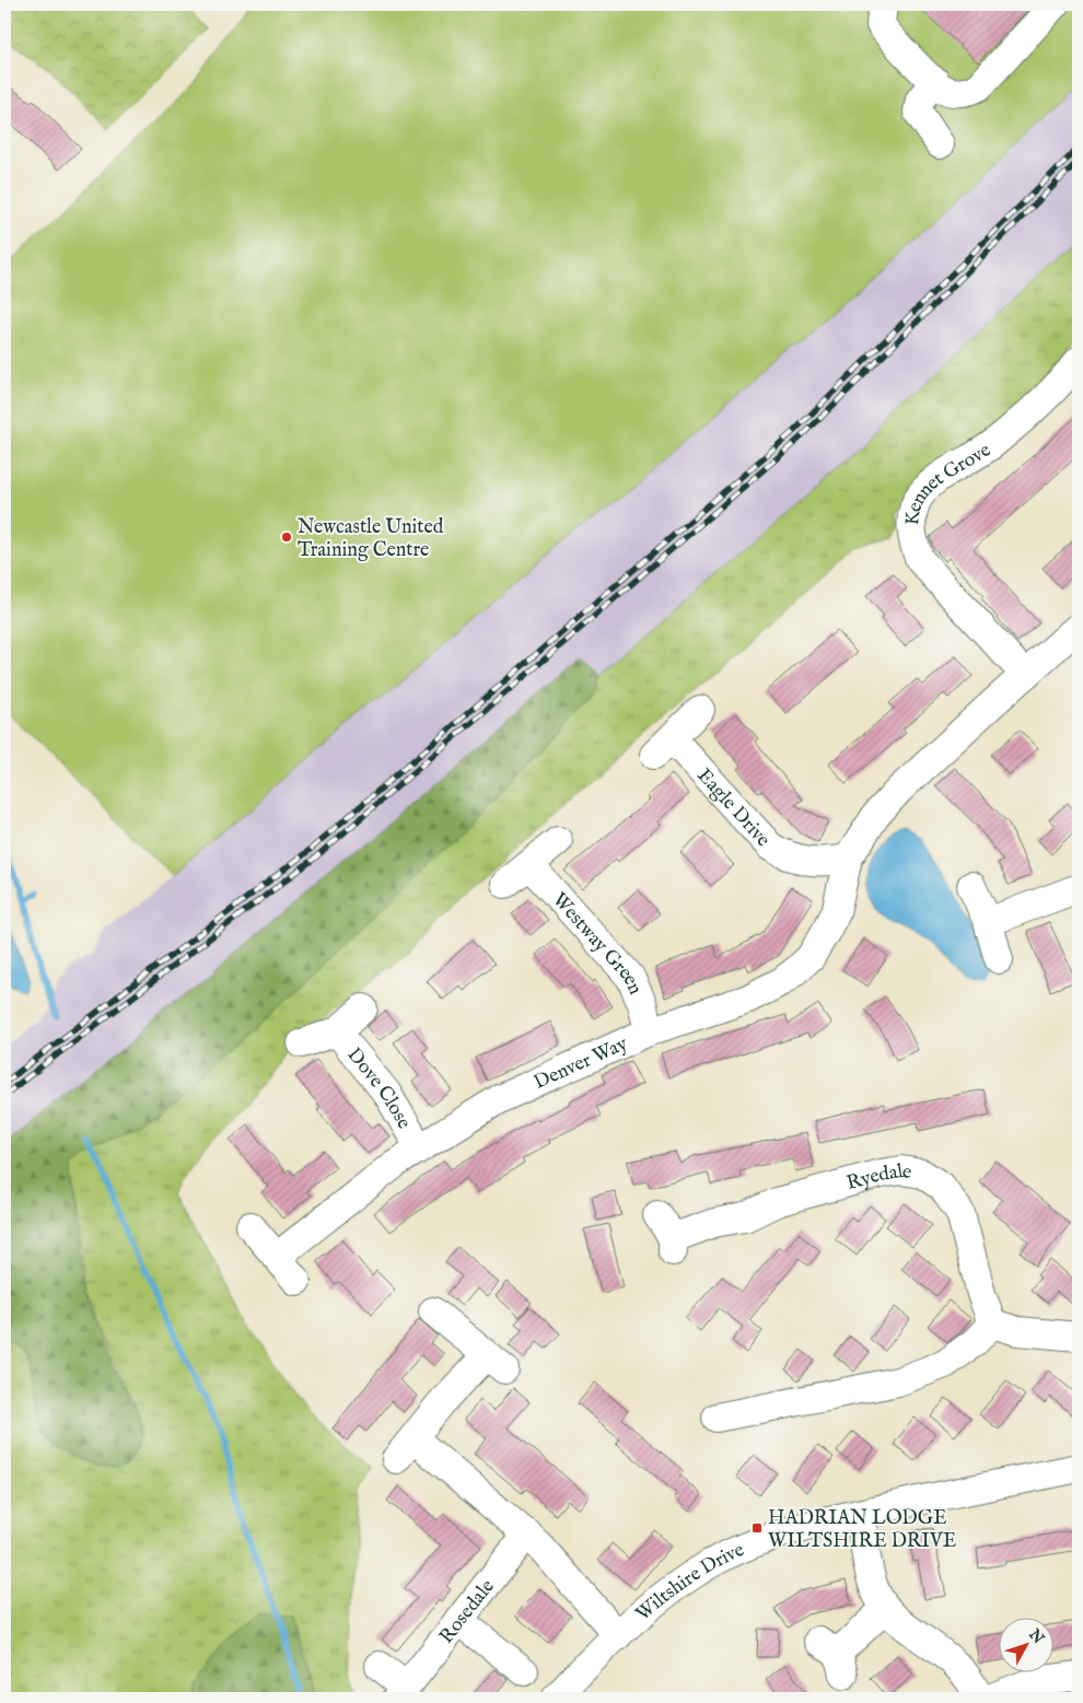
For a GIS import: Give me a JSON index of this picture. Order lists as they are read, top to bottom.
{
  "streets": {
    "street": [
      "Kennet Grove",
      "Eagle Drive",
      "Westway Green",
      "Denver Way",
      "Dove Close",
      "Ryedale",
      "Wiltshire Drive",
      "Rosedale"
    ]
  },
  "crossings": [
    ["Kennet Grove", "Denver Way"],
    ["Eagle Drive", "Denver Way"],
    ["Westway Green", "Denver Way"],
    ["Denver Way", "Dove Close"]
  ],
  "places": {
    "other": ["Newcastle United Training Centre"],
    "transit": ["HADRIAN LODGE WILTSHIRE DRIVE"]
  },
  "north": "top right"
}
